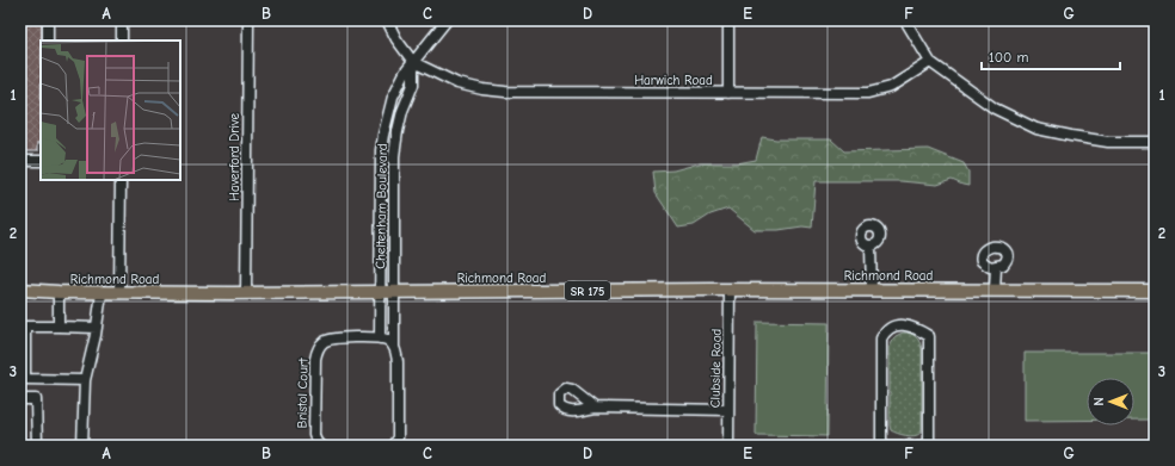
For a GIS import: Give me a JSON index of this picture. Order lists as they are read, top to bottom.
{
  "streets": {
    "main road": ["Richmond Road", "SR 175"],
    "street": [
      "Harwich Road",
      "Haverford Drive",
      "Cheltenham Boulevard",
      "Clubside Road",
      "Bristol Court"
    ]
  },
  "crossings": [
    ["Harwich Road", "Cheltenham Boulevard"],
    ["Haverford Drive", "Richmond Road"],
    ["Cheltenham Boulevard", "Richmond Road"],
    ["Richmond Road", "Clubside Road"]
  ],
  "scale_bar": "100 m",
  "north": "left",
  "grid": {
    "columns": [
      "A",
      "B",
      "C",
      "D",
      "E",
      "F",
      "G"
    ],
    "rows": ["1", "2", "3"]
  }
}
